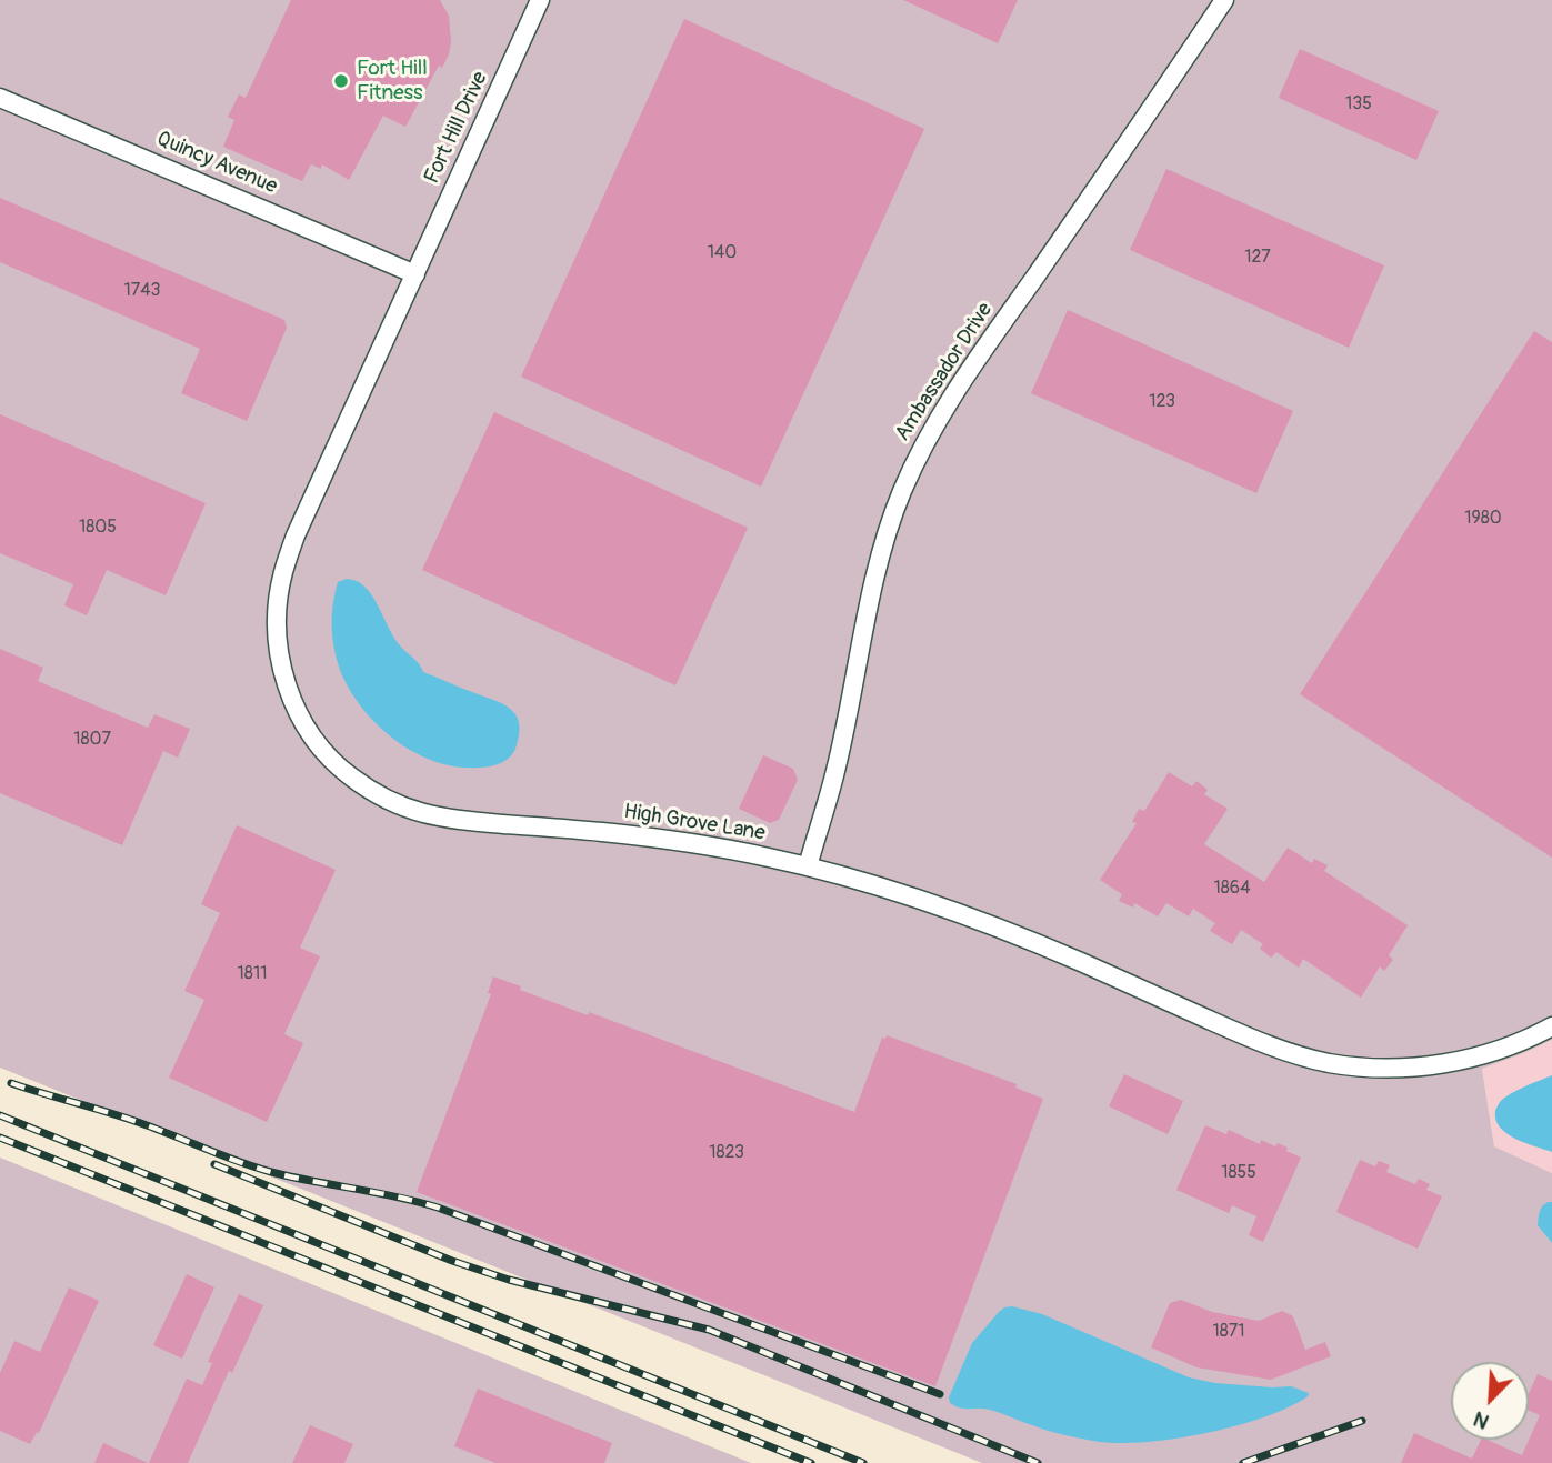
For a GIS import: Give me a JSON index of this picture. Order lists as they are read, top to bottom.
{
  "streets": {
    "street": [
      "Fort Hill Drive",
      "Quincy Avenue",
      "Ambassador Drive",
      "High Grove Lane"
    ]
  },
  "crossings": [
    ["Fort Hill Drive", "Quincy Avenue"],
    ["Fort Hill Drive", "High Grove Lane"],
    ["Quincy Avenue", "High Grove Lane"],
    ["Ambassador Drive", "High Grove Lane"]
  ],
  "places": ["Fort Hill Fitness"],
  "house_numbers": [
    "135",
    "140",
    "127",
    "1743",
    "123",
    "1980",
    "1805",
    "1807",
    "1864",
    "1811",
    "1823",
    "1855",
    "1871"
  ],
  "north": "bottom left"
}
